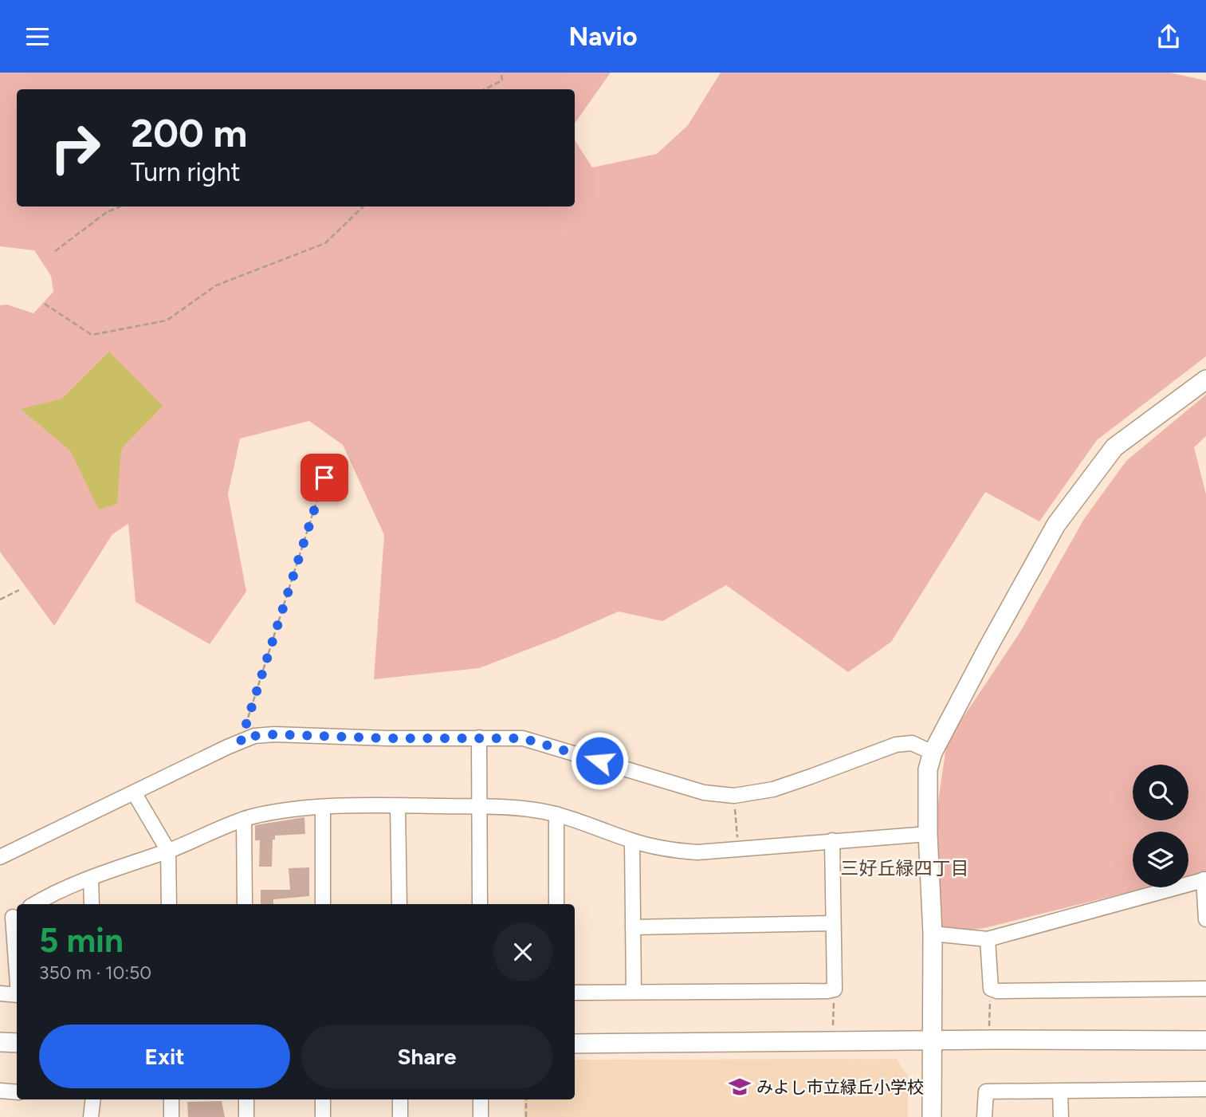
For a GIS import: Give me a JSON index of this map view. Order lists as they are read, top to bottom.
{
  "districts": ["三好丘緑四丁目"],
  "places": {
    "school or university": ["みよし市立緑丘小学校"]
  },
  "page": {
    "header": "Navio",
    "turn": ["200 m", "Turn right"],
    "heading": ["5 min", "350 m · 10:50"],
    "buttons": ["Exit", "Share"]
  }
}
